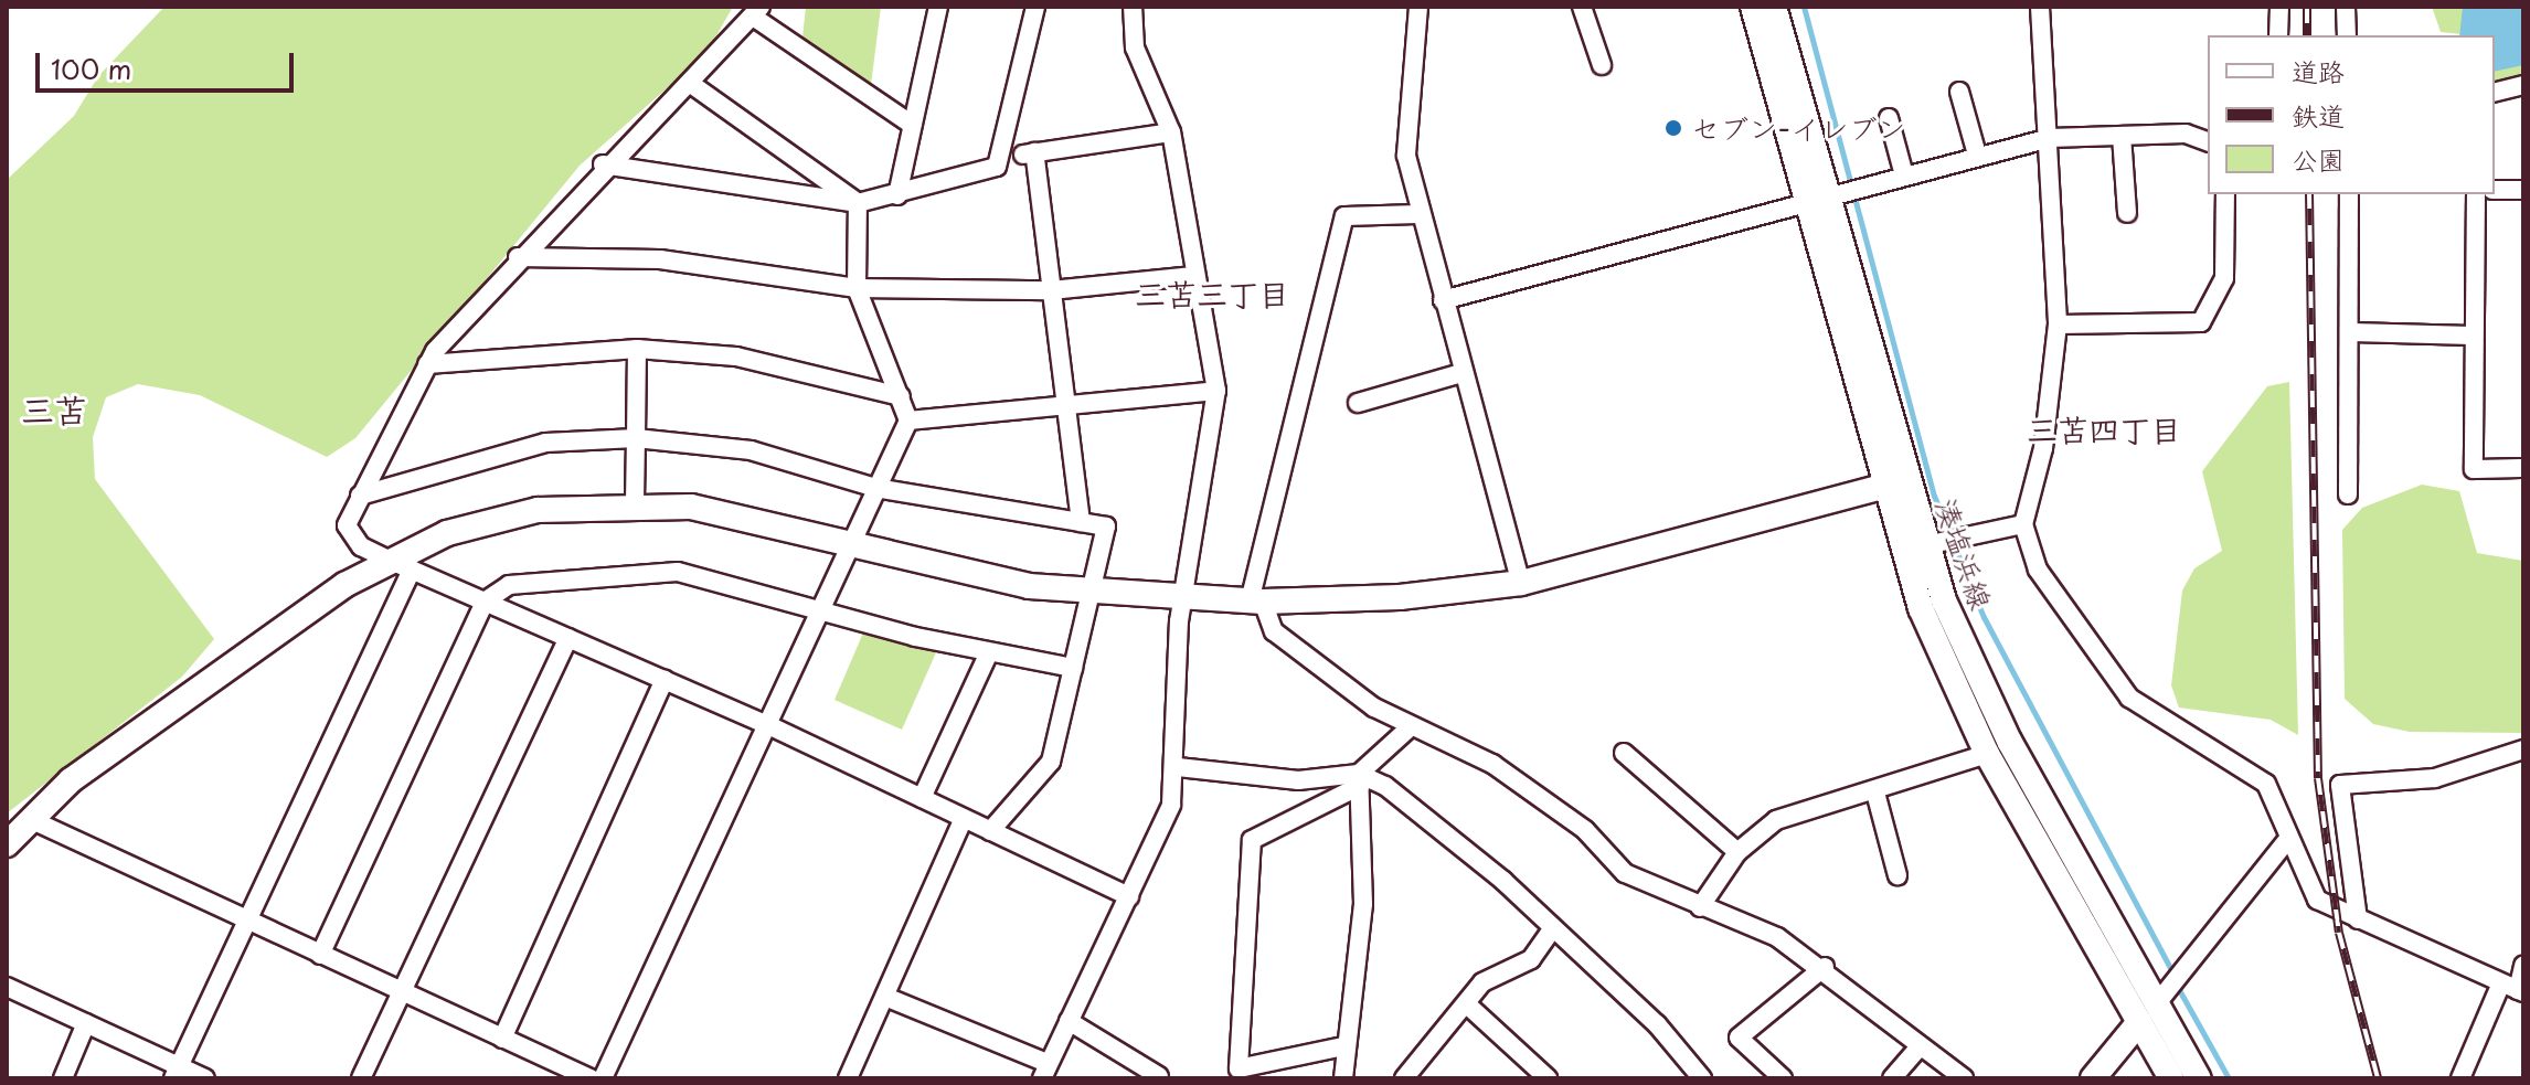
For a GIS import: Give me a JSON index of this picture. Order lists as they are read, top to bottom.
{
  "streets": {
    "street": ["湊塩浜線"]
  },
  "districts": ["三苫三丁目", "三苫", "三苫四丁目"],
  "places": ["セブン-イレブン"],
  "legend": ["道路", "鉄道", "公園"],
  "scale_bar": "100 m"
}
